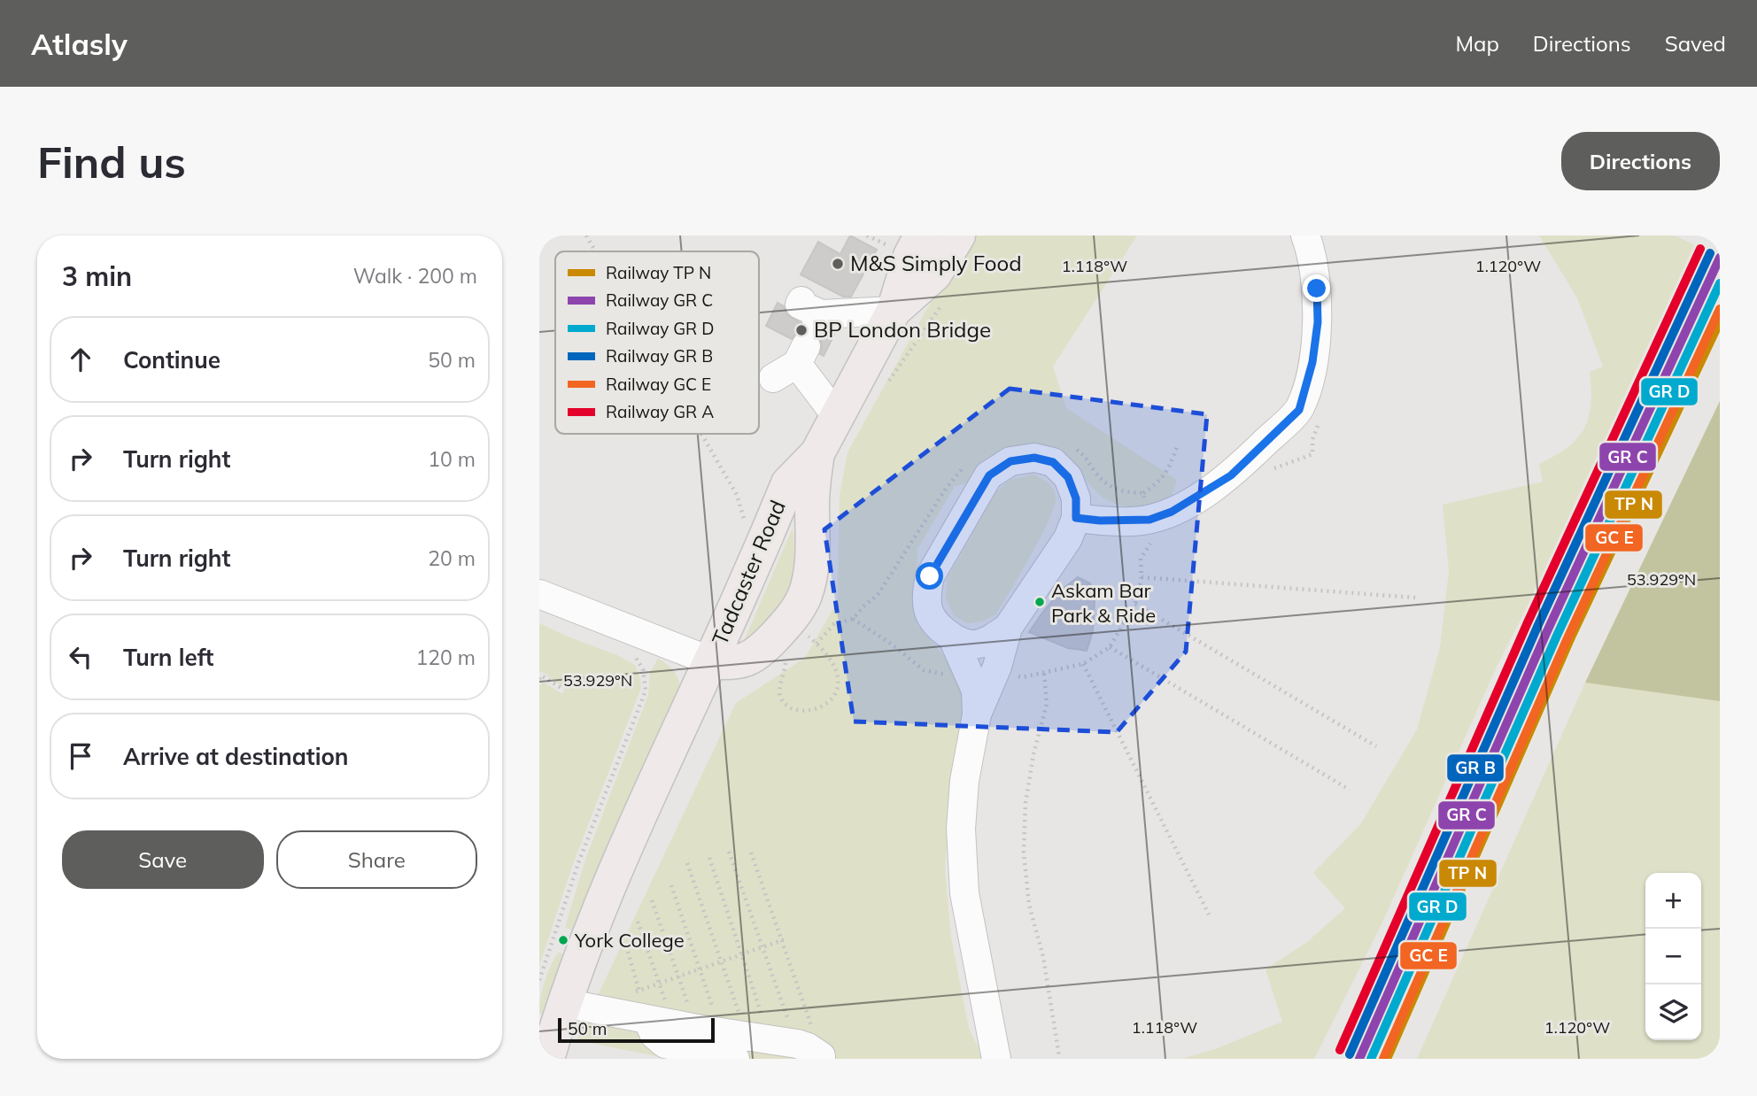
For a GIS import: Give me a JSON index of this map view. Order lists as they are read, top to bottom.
{
  "streets": {
    "main road": ["Tadcaster Road"]
  },
  "places": [
    "M&S Simply Food",
    "BP London Bridge",
    "Askam Bar Park & Ride",
    "York College"
  ],
  "legend": [
    "Railway TP N",
    "Railway GR C",
    "Railway GR D",
    "Railway GR B",
    "Railway GC E",
    "Railway GR A"
  ],
  "scale_bar": "50 m",
  "page": {
    "header": "Atlasly",
    "nav": ["Map", "Directions", "Saved"],
    "buttons": [
      "Directions",
      ["Save", "Share"]
    ],
    "title": "Find us",
    "heading": ["3 min", "Walk · 200 m"],
    "list": [
      ["Continue", "50 m"],
      ["Turn right", "10 m"],
      ["Turn right", "20 m"],
      ["Turn left", "120 m"],
      "Arrive at destination"
    ],
    "map_buttons": ["+", "−"],
    "scale": "50 m"
  },
  "coordinates": ["1.118°W", "1.120°W", "53.929°N"]
}
